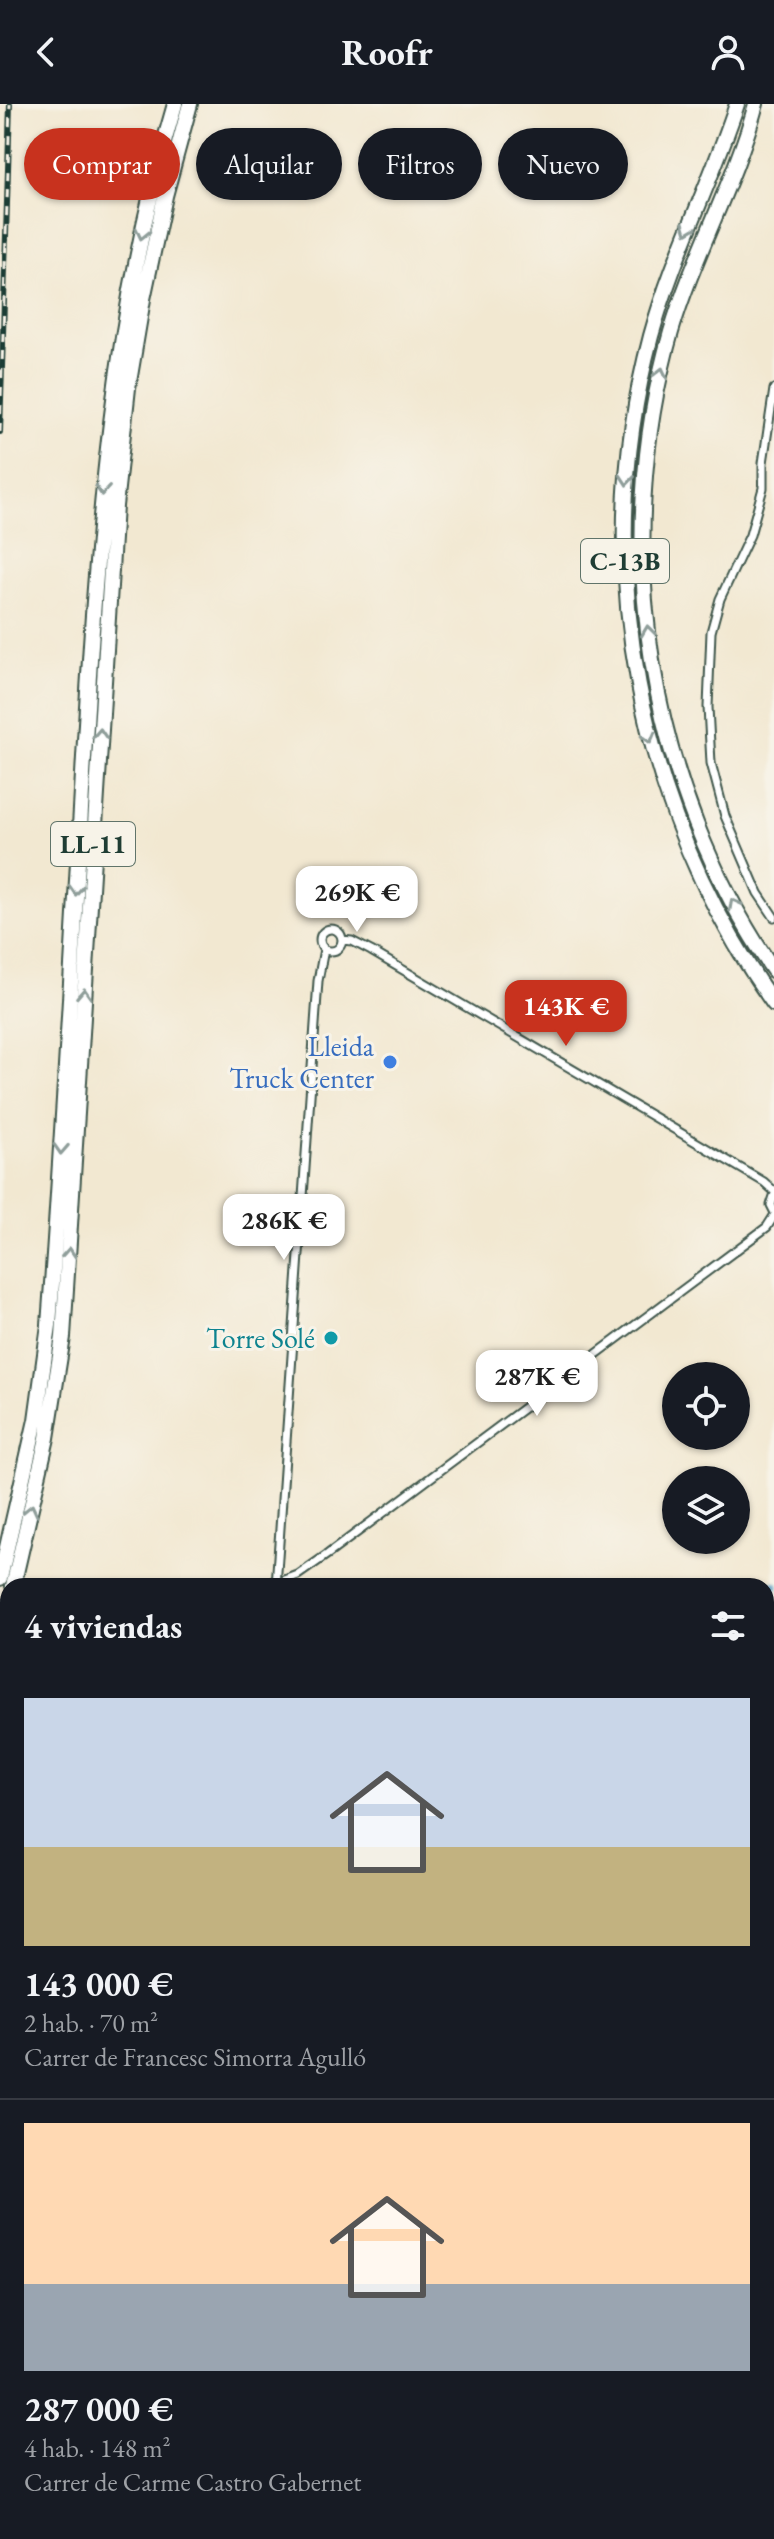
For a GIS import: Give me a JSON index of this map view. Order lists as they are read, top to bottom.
{
  "streets": {
    "highway": ["C-13B", "LL-11"]
  },
  "places": ["Lleida Truck Center", "Torre Solé"],
  "page": {
    "header": "Roofr",
    "chip": [
      "Comprar",
      "Alquilar",
      "Filtros",
      "Nuevo"
    ],
    "price": [
      "269K €",
      "143K €",
      "286K €",
      "287K €"
    ],
    "heading": "4 viviendas",
    "list": [
      {
        "name": "143 000 €",
        "note": "2 hab. · 70 m² · Carrer de Francesc Simorra Agulló"
      },
      {
        "name": "287 000 €",
        "note": "4 hab. · 148 m² · Carrer de Carme Castro Gabernet"
      }
    ]
  }
}
